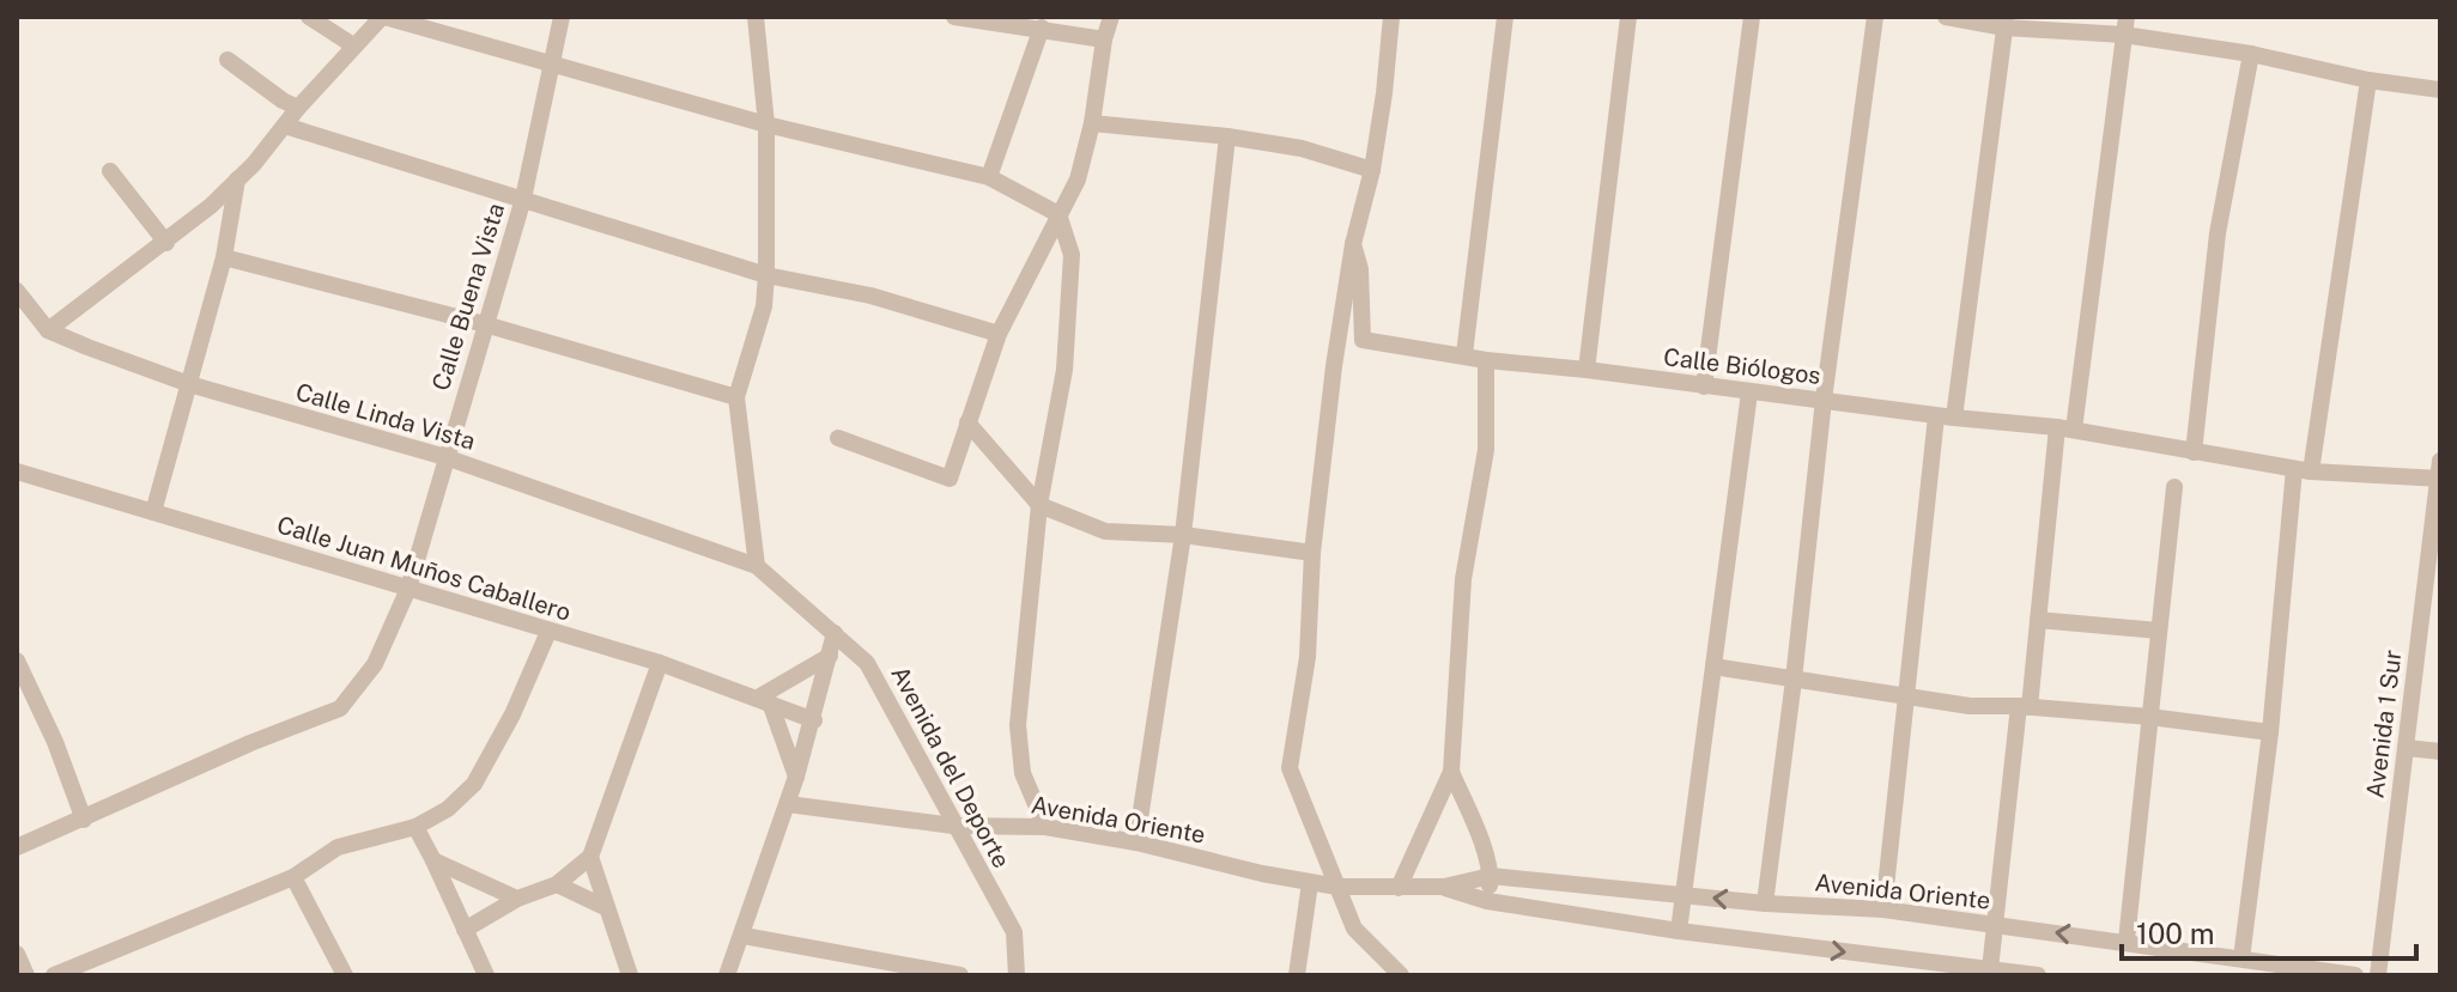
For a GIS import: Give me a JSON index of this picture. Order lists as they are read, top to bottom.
{
  "streets": {
    "street": [
      "Calle Buena Vista",
      "Calle Biólogos",
      "Calle Linda Vista",
      "Calle Juan Muños Caballero",
      "Avenida 1 Sur",
      "Avenida del Deporte",
      "Avenida Oriente"
    ]
  },
  "crossings": [
    ["Calle Buena Vista", "Calle Linda Vista"],
    ["Calle Buena Vista", "Calle Juan Muños Caballero"],
    ["Calle Biólogos", "Avenida 1 Sur"],
    ["Calle Linda Vista", "Avenida del Deporte"],
    ["Avenida del Deporte", "Avenida Oriente"]
  ],
  "scale_bar": "100 m"
}
